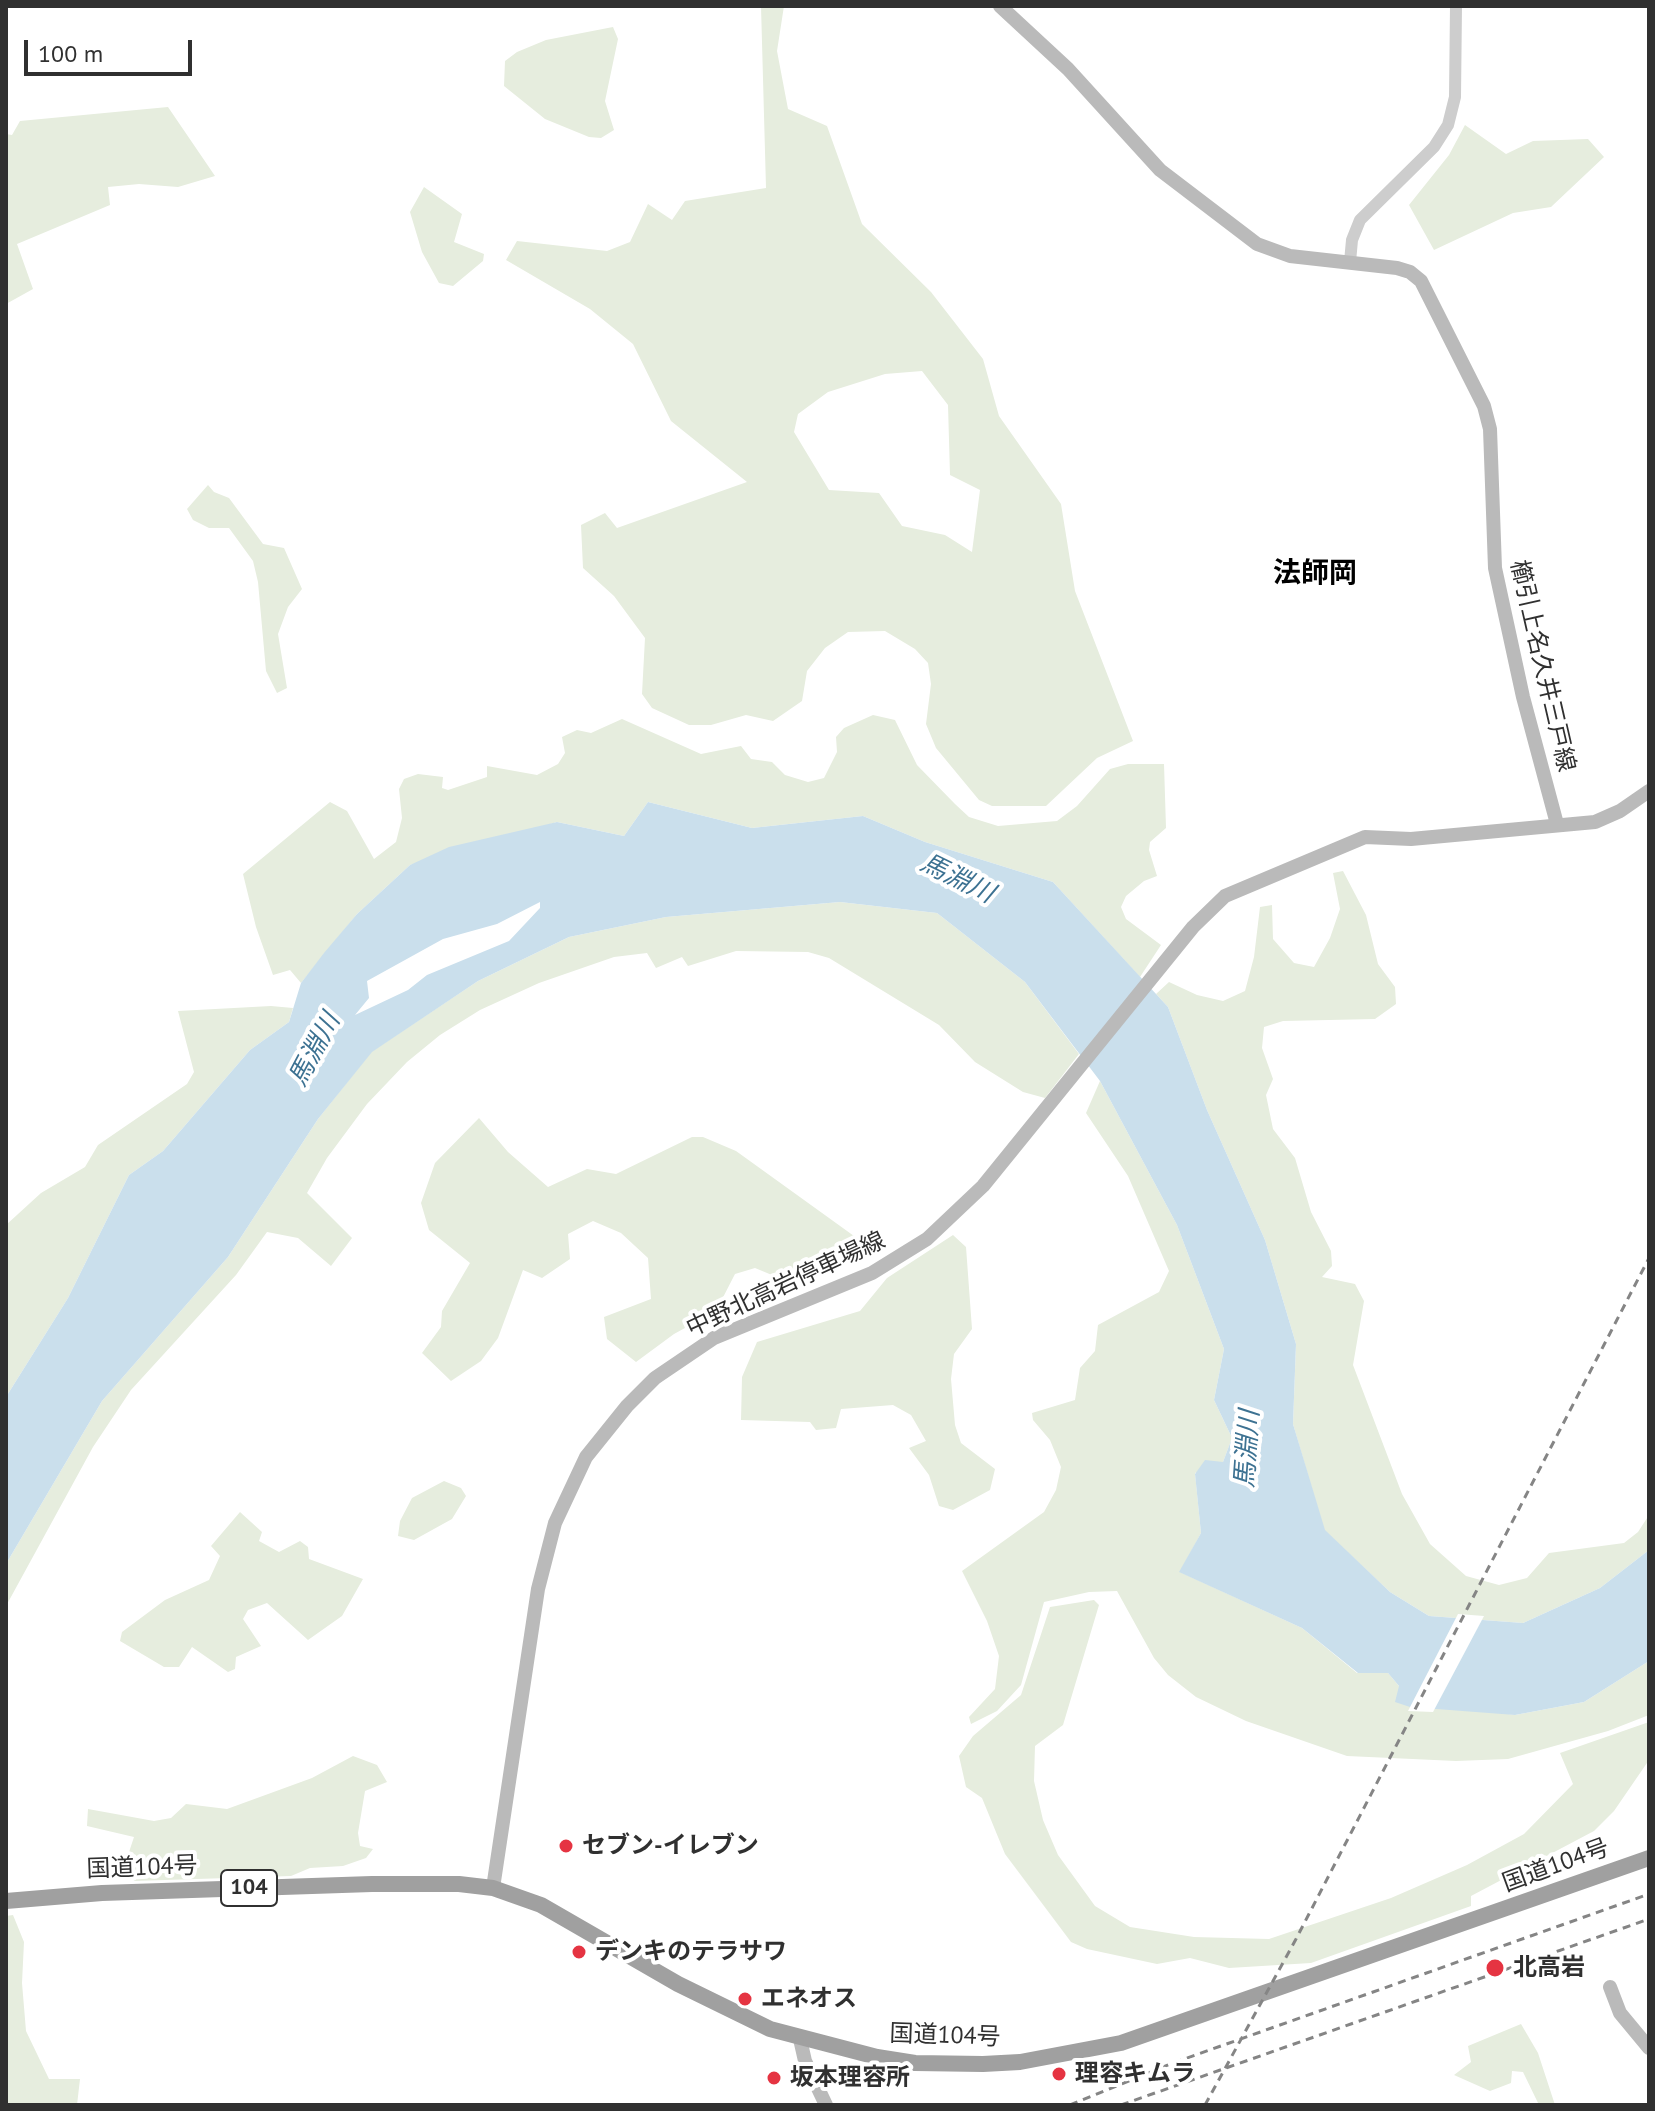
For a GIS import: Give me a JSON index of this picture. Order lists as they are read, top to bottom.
{
  "streets": {
    "highway": ["国道104号", "104"],
    "main road": ["櫛引上名久井三戸線", "中野北高岩停車場線"]
  },
  "crossings": [
    ["櫛引上名久井三戸線", "中野北高岩停車場線"],
    ["中野北高岩停車場線", "国道104号"]
  ],
  "districts": ["法師岡"],
  "water": ["馬淵川"],
  "places": [
    "セブン-イレブン",
    "デンキのテラサワ",
    "北高岩",
    "エネオス",
    "理容キムラ",
    "坂本理容所"
  ],
  "scale_bar": "100 m"
}
